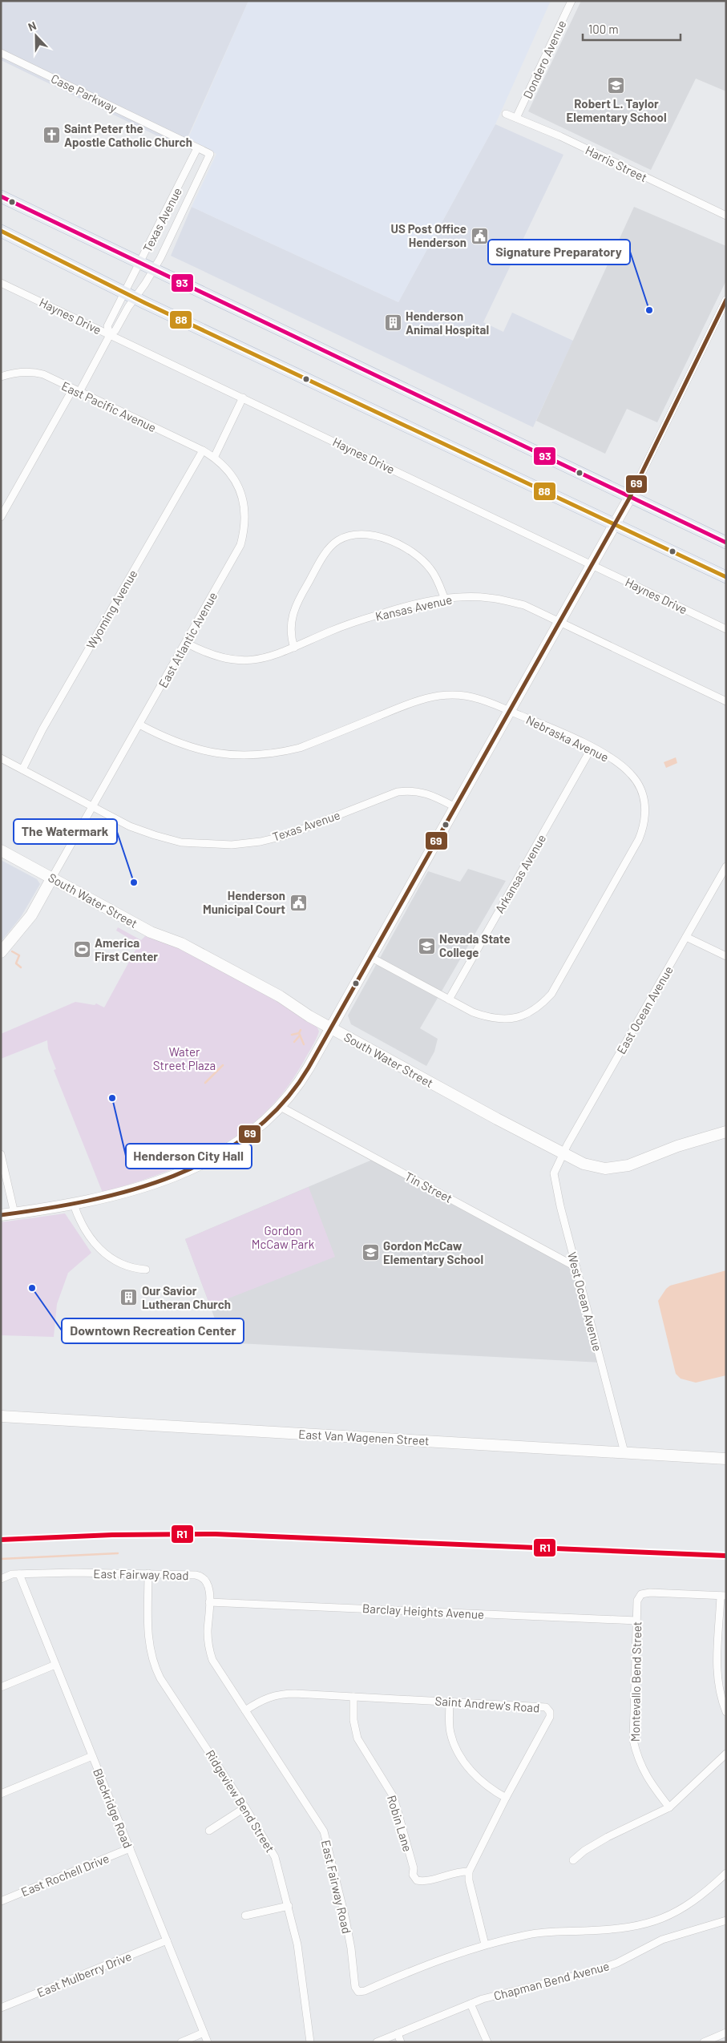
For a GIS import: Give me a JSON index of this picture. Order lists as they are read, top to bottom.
{
  "streets": {
    "main road": ["South Water Street", "East Van Wagenen Street"],
    "street": [
      "Dondero Avenue",
      "Case Parkway",
      "Harris Street",
      "Texas Avenue",
      "Haynes Drive",
      "East Pacific Avenue",
      "Kansas Avenue",
      "Wyoming Avenue",
      "East Atlantic Avenue",
      "Nebraska Avenue",
      "Arkansas Avenue",
      "East Ocean Avenue",
      "Tin Street",
      "West Ocean Avenue",
      "East Fairway Road",
      "Barclay Heights Avenue",
      "Montevallo Bend Street",
      "Saint Andrew's Road",
      "Ridgeview Bend Street",
      "Blackridge Road",
      "Robin Lane",
      "East Rochell Drive",
      "East Mulberry Drive",
      "Chapman Bend Avenue"
    ]
  },
  "crossings": [
    ["Dondero Avenue", "Harris Street"],
    ["Case Parkway", "Texas Avenue"],
    ["Texas Avenue", "Haynes Drive"],
    ["Texas Avenue", "East Pacific Avenue"],
    ["Texas Avenue", "Wyoming Avenue"],
    ["Texas Avenue", "East Atlantic Avenue"],
    ["East Pacific Avenue", "Wyoming Avenue"],
    ["East Pacific Avenue", "East Atlantic Avenue"],
    ["Kansas Avenue", "East Atlantic Avenue"],
    ["East Atlantic Avenue", "Nebraska Avenue"],
    ["East Atlantic Avenue", "South Water Street"],
    ["Nebraska Avenue", "Arkansas Avenue"],
    ["South Water Street", "East Ocean Avenue"],
    ["South Water Street", "West Ocean Avenue"],
    ["East Ocean Avenue", "West Ocean Avenue"],
    ["Tin Street", "West Ocean Avenue"],
    ["West Ocean Avenue", "East Van Wagenen Street"],
    ["East Fairway Road", "Barclay Heights Avenue"],
    ["East Fairway Road", "Saint Andrew's Road"],
    ["East Fairway Road", "Ridgeview Bend Street"],
    ["East Fairway Road", "Blackridge Road"],
    ["Barclay Heights Avenue", "Montevallo Bend Street"],
    ["Saint Andrew's Road", "Robin Lane"],
    ["Blackridge Road", "East Rochell Drive"],
    ["Blackridge Road", "East Mulberry Drive"]
  ],
  "parks": ["Water Street Plaza", "Gordon McCaw Park"],
  "places": {
    "school or university": ["Robert L. Taylor Elementary School", "Nevada State College", "Gordon McCaw Elementary School"],
    "church": ["Saint Peter the Apostle Catholic Church"],
    "public building": ["US Post Office Henderson", "Henderson Municipal Court"],
    "other": [
      "Signature Preparatory",
      "The Watermark",
      "Henderson City Hall",
      "Downtown Recreation Center"
    ],
    "building": ["Henderson Animal Hospital", "Our Savior Lutheran Church"],
    "sports": ["America First Center"]
  },
  "lines": [
    "transit line 93",
    "transit line 88",
    "transit line 69",
    "transit line R1"
  ],
  "scale_bar": "100 m",
  "north": "top"
}
